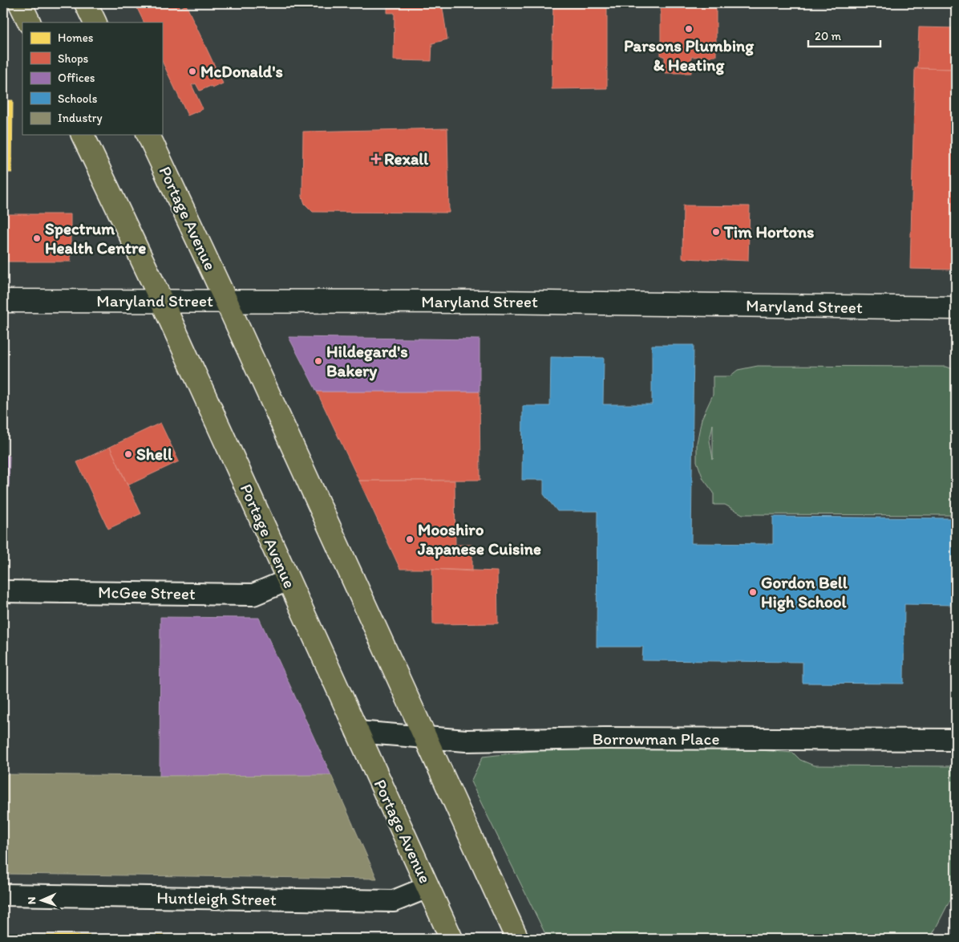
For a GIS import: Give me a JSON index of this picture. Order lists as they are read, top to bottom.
{
  "streets": {
    "main road": ["Portage Avenue", "Maryland Street"],
    "street": ["McGee Street", "Borrowman Place", "Huntleigh Street"]
  },
  "crossings": [
    ["Portage Avenue", "Maryland Street"],
    ["Portage Avenue", "McGee Street"],
    ["Portage Avenue", "Borrowman Place"],
    ["Portage Avenue", "Huntleigh Street"]
  ],
  "places": {
    "other": [
      "Parsons Plumbing & Heating",
      "McDonald's",
      "Tim Hortons",
      "Spectrum Health Centre",
      "Hildegard's Bakery",
      "Shell",
      "Mooshiro Japanese Cuisine",
      "Gordon Bell High School"
    ],
    "health": ["Rexall"]
  },
  "legend": [
    "Homes",
    "Shops",
    "Offices",
    "Schools",
    "Industry"
  ],
  "scale_bar": "20 m",
  "north": "left"
}
